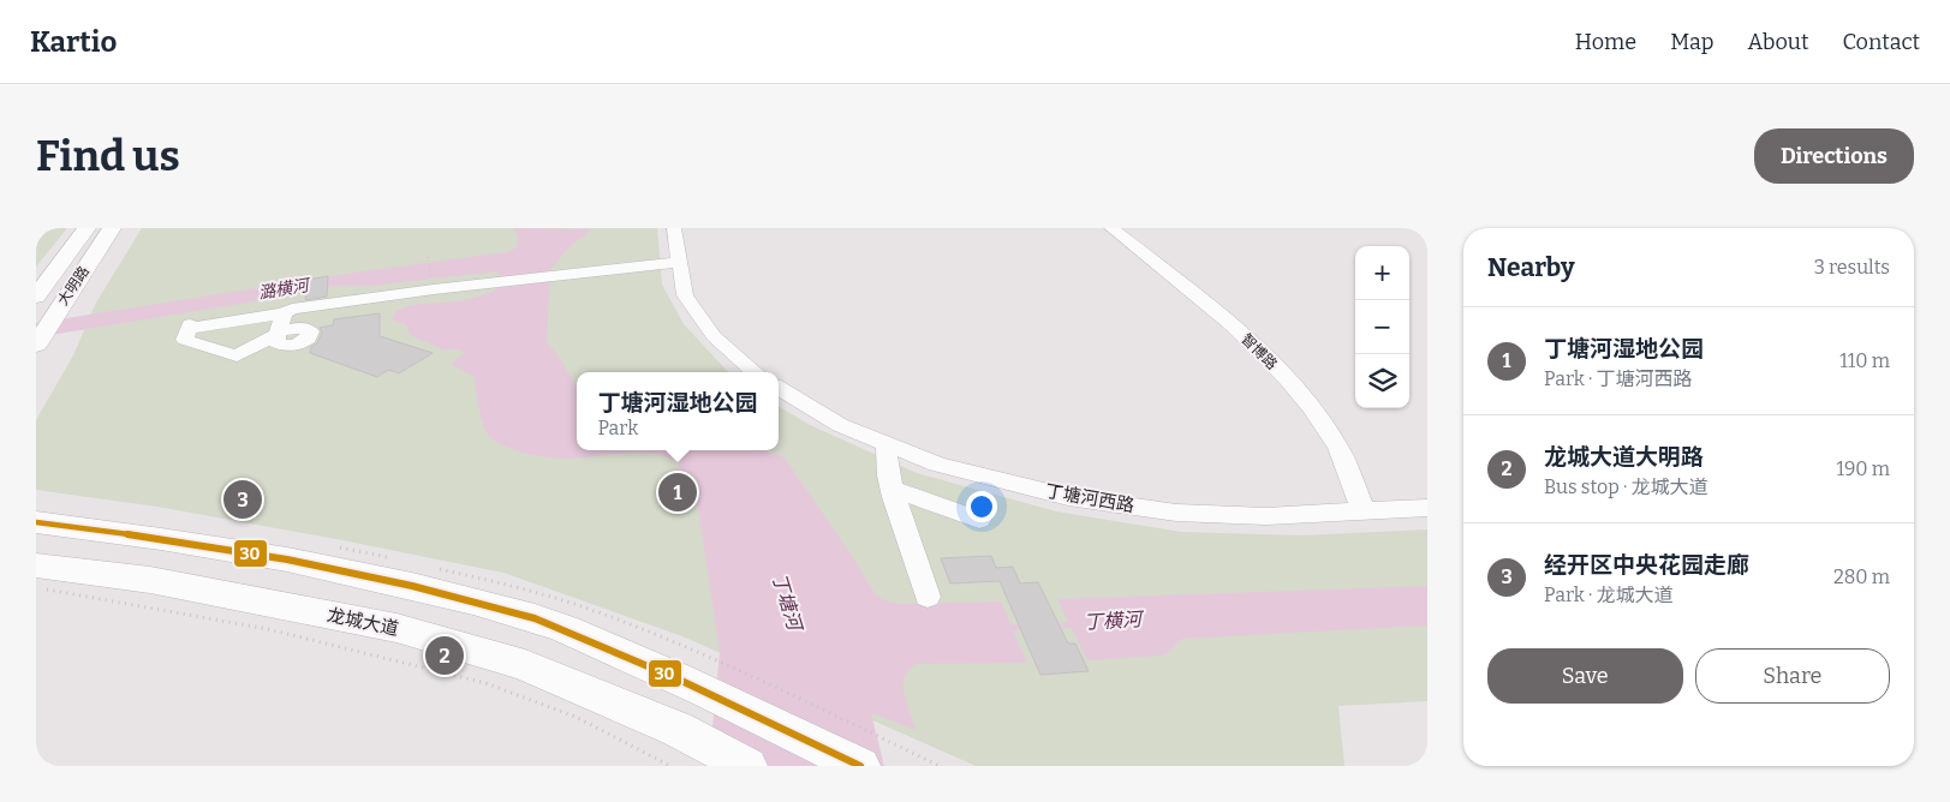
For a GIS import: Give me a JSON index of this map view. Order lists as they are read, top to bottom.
{
  "streets": {
    "main road": ["大明路", "龙城大道"],
    "street": ["智博路", "丁塘河西路"]
  },
  "crossings": [
    ["智博路", "丁塘河西路"]
  ],
  "water": ["潞横河", "丁塘河", "丁横河"],
  "lines": ["transit line 30"],
  "page": {
    "header": "Kartio",
    "nav": [
      "Home",
      "Map",
      "About",
      "Contact"
    ],
    "buttons": [
      "Directions",
      ["Save", "Share"]
    ],
    "title": "Find us",
    "heading": ["Nearby", "3 results"],
    "map_buttons": ["+", "−"],
    "list": [
      {
        "mark": "1",
        "name": "丁塘河湿地公园",
        "note": "Park · 丁塘河西路",
        "value": "110 m"
      },
      {
        "mark": "2",
        "name": "龙城大道大明路",
        "note": "Bus stop · 龙城大道",
        "value": "190 m"
      },
      {
        "mark": "3",
        "name": "经开区中央花园走廊",
        "note": "Park · 龙城大道",
        "value": "280 m"
      }
    ],
    "popup": ["丁塘河湿地公园", "Park"],
    "pins": ["1", "3", "2"]
  }
}
